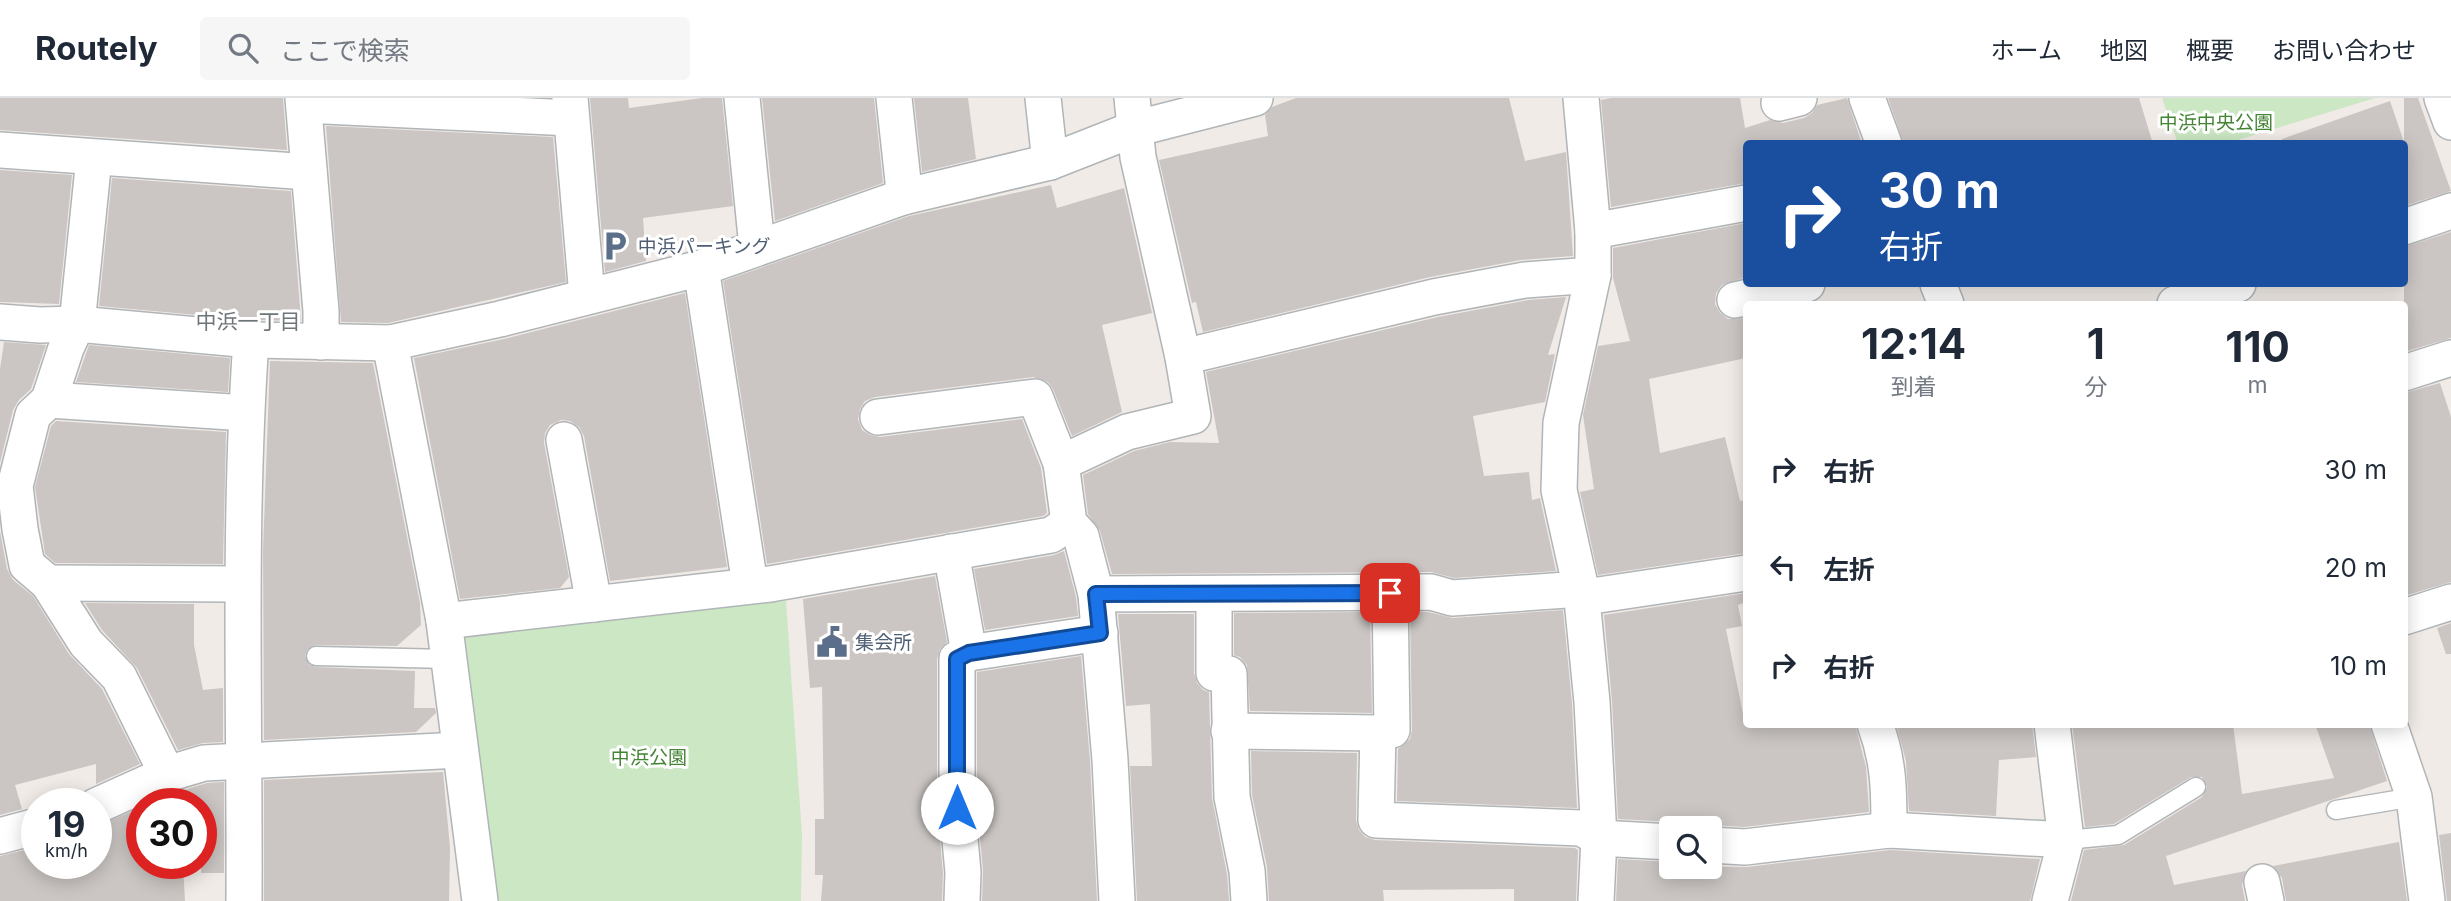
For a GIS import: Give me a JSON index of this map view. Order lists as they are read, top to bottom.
{
  "districts": ["中浜一丁目"],
  "parks": ["中浜中央公園", "中浜公園"],
  "places": {
    "parking": ["中浜パーキング"],
    "public building": ["集会所"]
  },
  "page": {
    "header": "Routely",
    "search": "ここで検索",
    "nav": [
      "ホーム",
      "地図",
      "概要",
      "お問い合わせ"
    ],
    "turn": ["30 m", "右折"],
    "eta": [
      "12:14",
      "到着",
      "1",
      "分",
      "110",
      "m"
    ],
    "list": [
      {
        "name": "右折",
        "value": "30 m"
      },
      {
        "name": "左折",
        "value": "20 m"
      },
      {
        "name": "右折",
        "value": "10 m"
      }
    ],
    "speed": "19 km/h",
    "limit": "30"
  }
}
